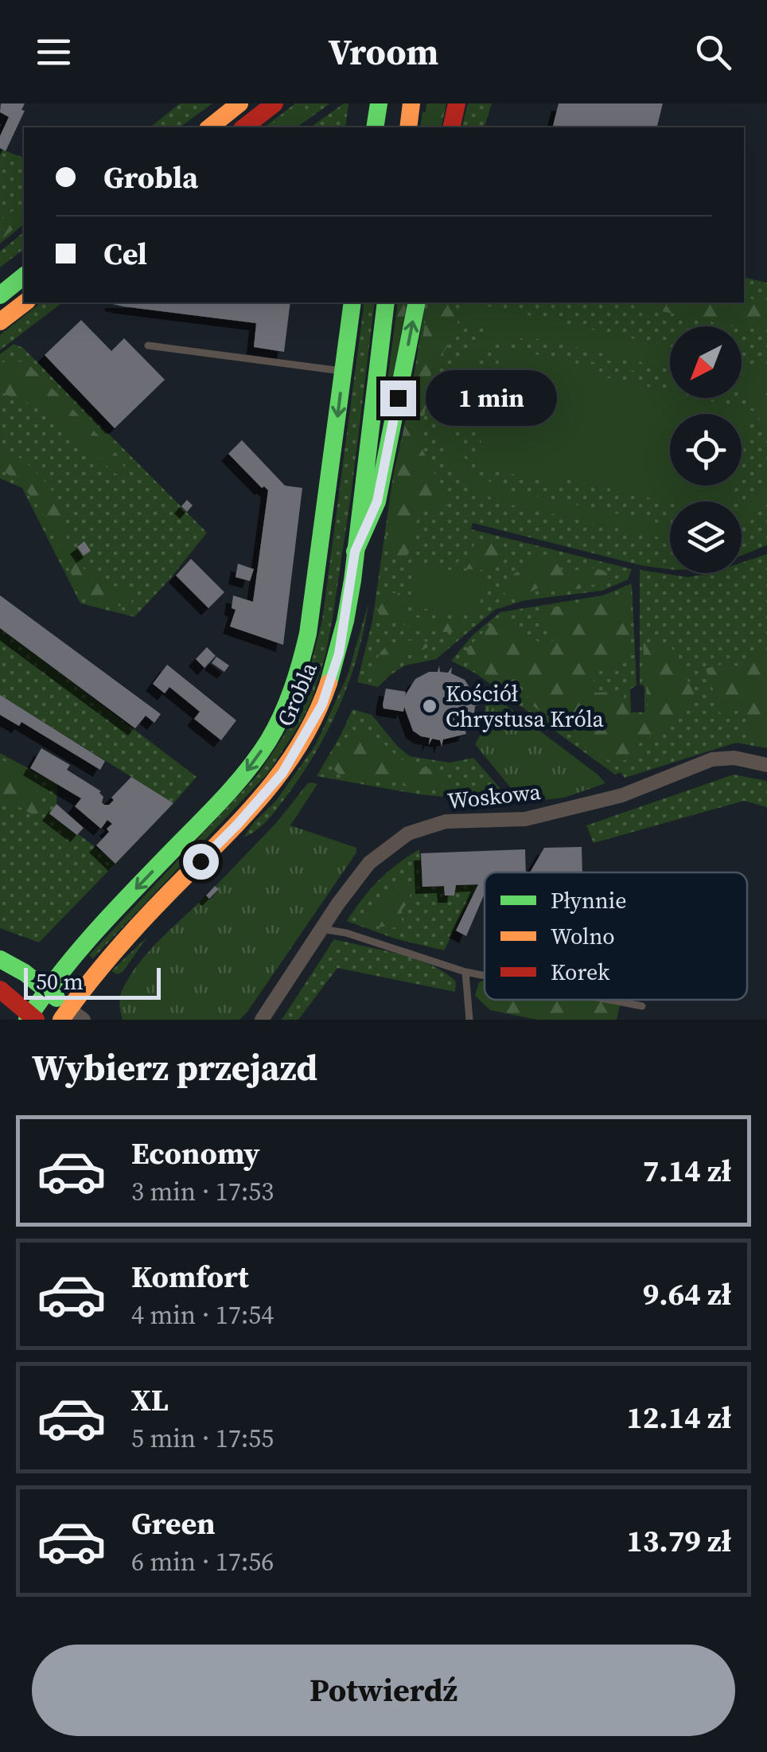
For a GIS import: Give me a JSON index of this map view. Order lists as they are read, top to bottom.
{
  "streets": {
    "main road": ["Grobla"],
    "street": ["Woskowa"]
  },
  "places": ["Kościół Chrystusa Króla"],
  "legend": ["Płynnie", "Wolno", "Korek"],
  "scale_bar": "50 m",
  "north": "bottom left",
  "page": {
    "header": "Vroom",
    "banner": ["Grobla", "Cel"],
    "bubble": "1 min",
    "scale": "50 m",
    "heading": "Wybierz przejazd",
    "list": [
      {
        "name": "Economy",
        "note": "3 min · 17:53",
        "value": "7.14 zł"
      },
      {
        "name": "Komfort",
        "note": "4 min · 17:54",
        "value": "9.64 zł"
      },
      {
        "name": "XL",
        "note": "5 min · 17:55",
        "value": "12.14 zł"
      },
      {
        "name": "Green",
        "note": "6 min · 17:56",
        "value": "13.79 zł"
      }
    ],
    "buttons": "Potwierdź"
  }
}
